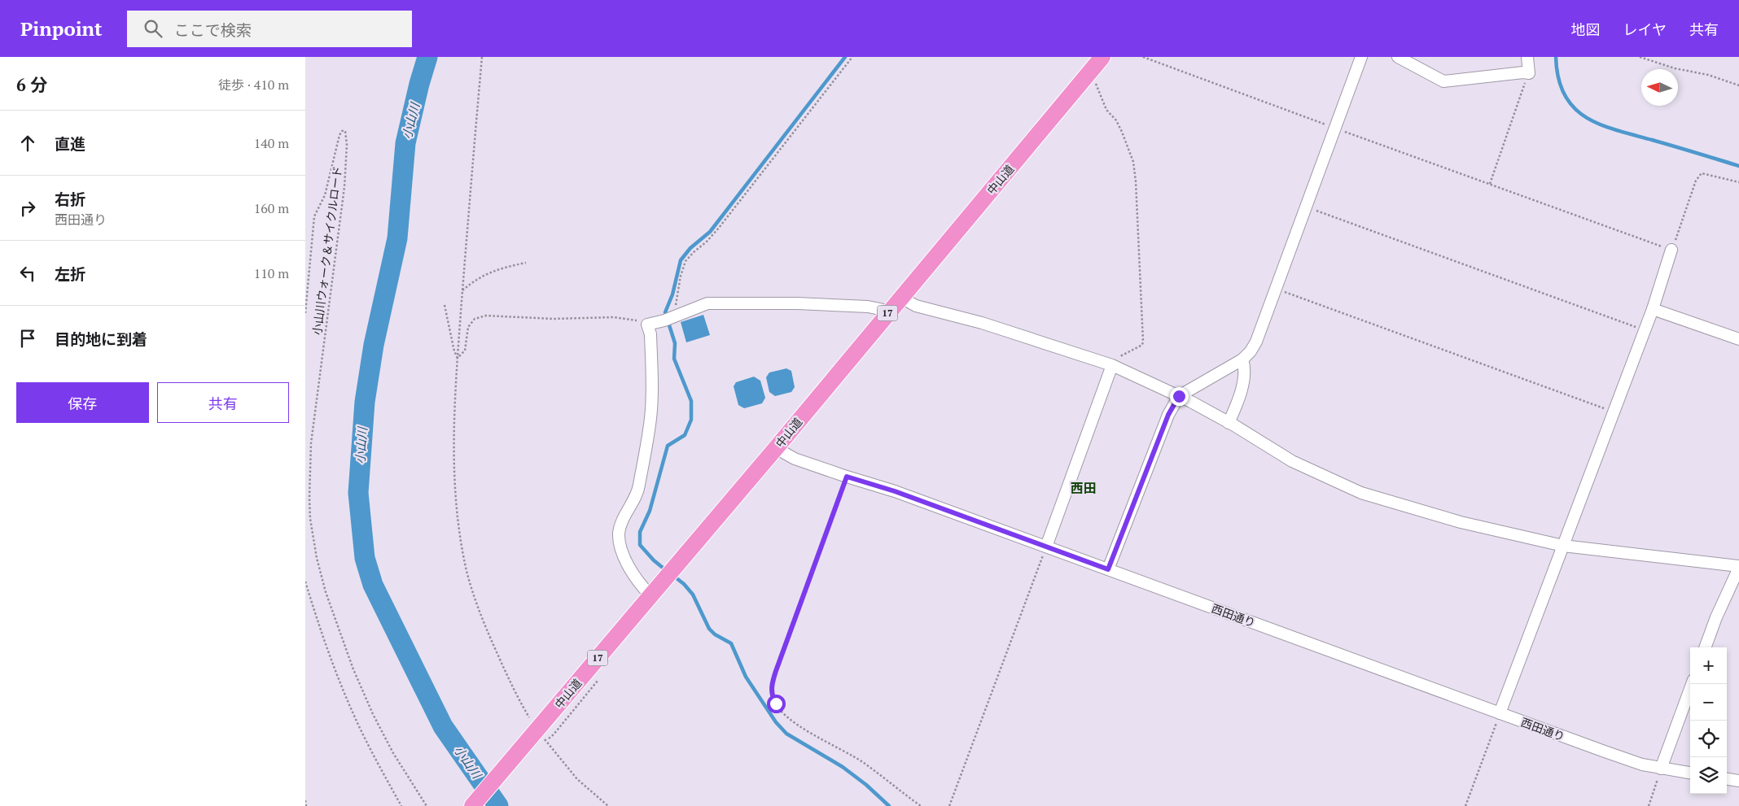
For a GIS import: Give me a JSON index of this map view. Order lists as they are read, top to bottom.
{
  "streets": {
    "highway": ["中山道", "17"],
    "street": ["西田通り"],
    "path": ["小山川ウォーク＆サイクルロード"]
  },
  "crossings": [
    ["中山道", "西田通り"]
  ],
  "districts": ["西田"],
  "water": ["小山川"],
  "north": "left",
  "page": {
    "header": "Pinpoint",
    "search": "ここで検索",
    "nav": ["地図", "レイヤ", "共有"],
    "heading": ["6 分", "徒歩 · 410 m"],
    "list": [
      ["直進", "140 m"],
      ["右折", "西田通り", "160 m"],
      ["左折", "110 m"],
      "目的地に到着"
    ],
    "buttons": ["保存", "共有"],
    "map_buttons": ["+", "−"]
  }
}
